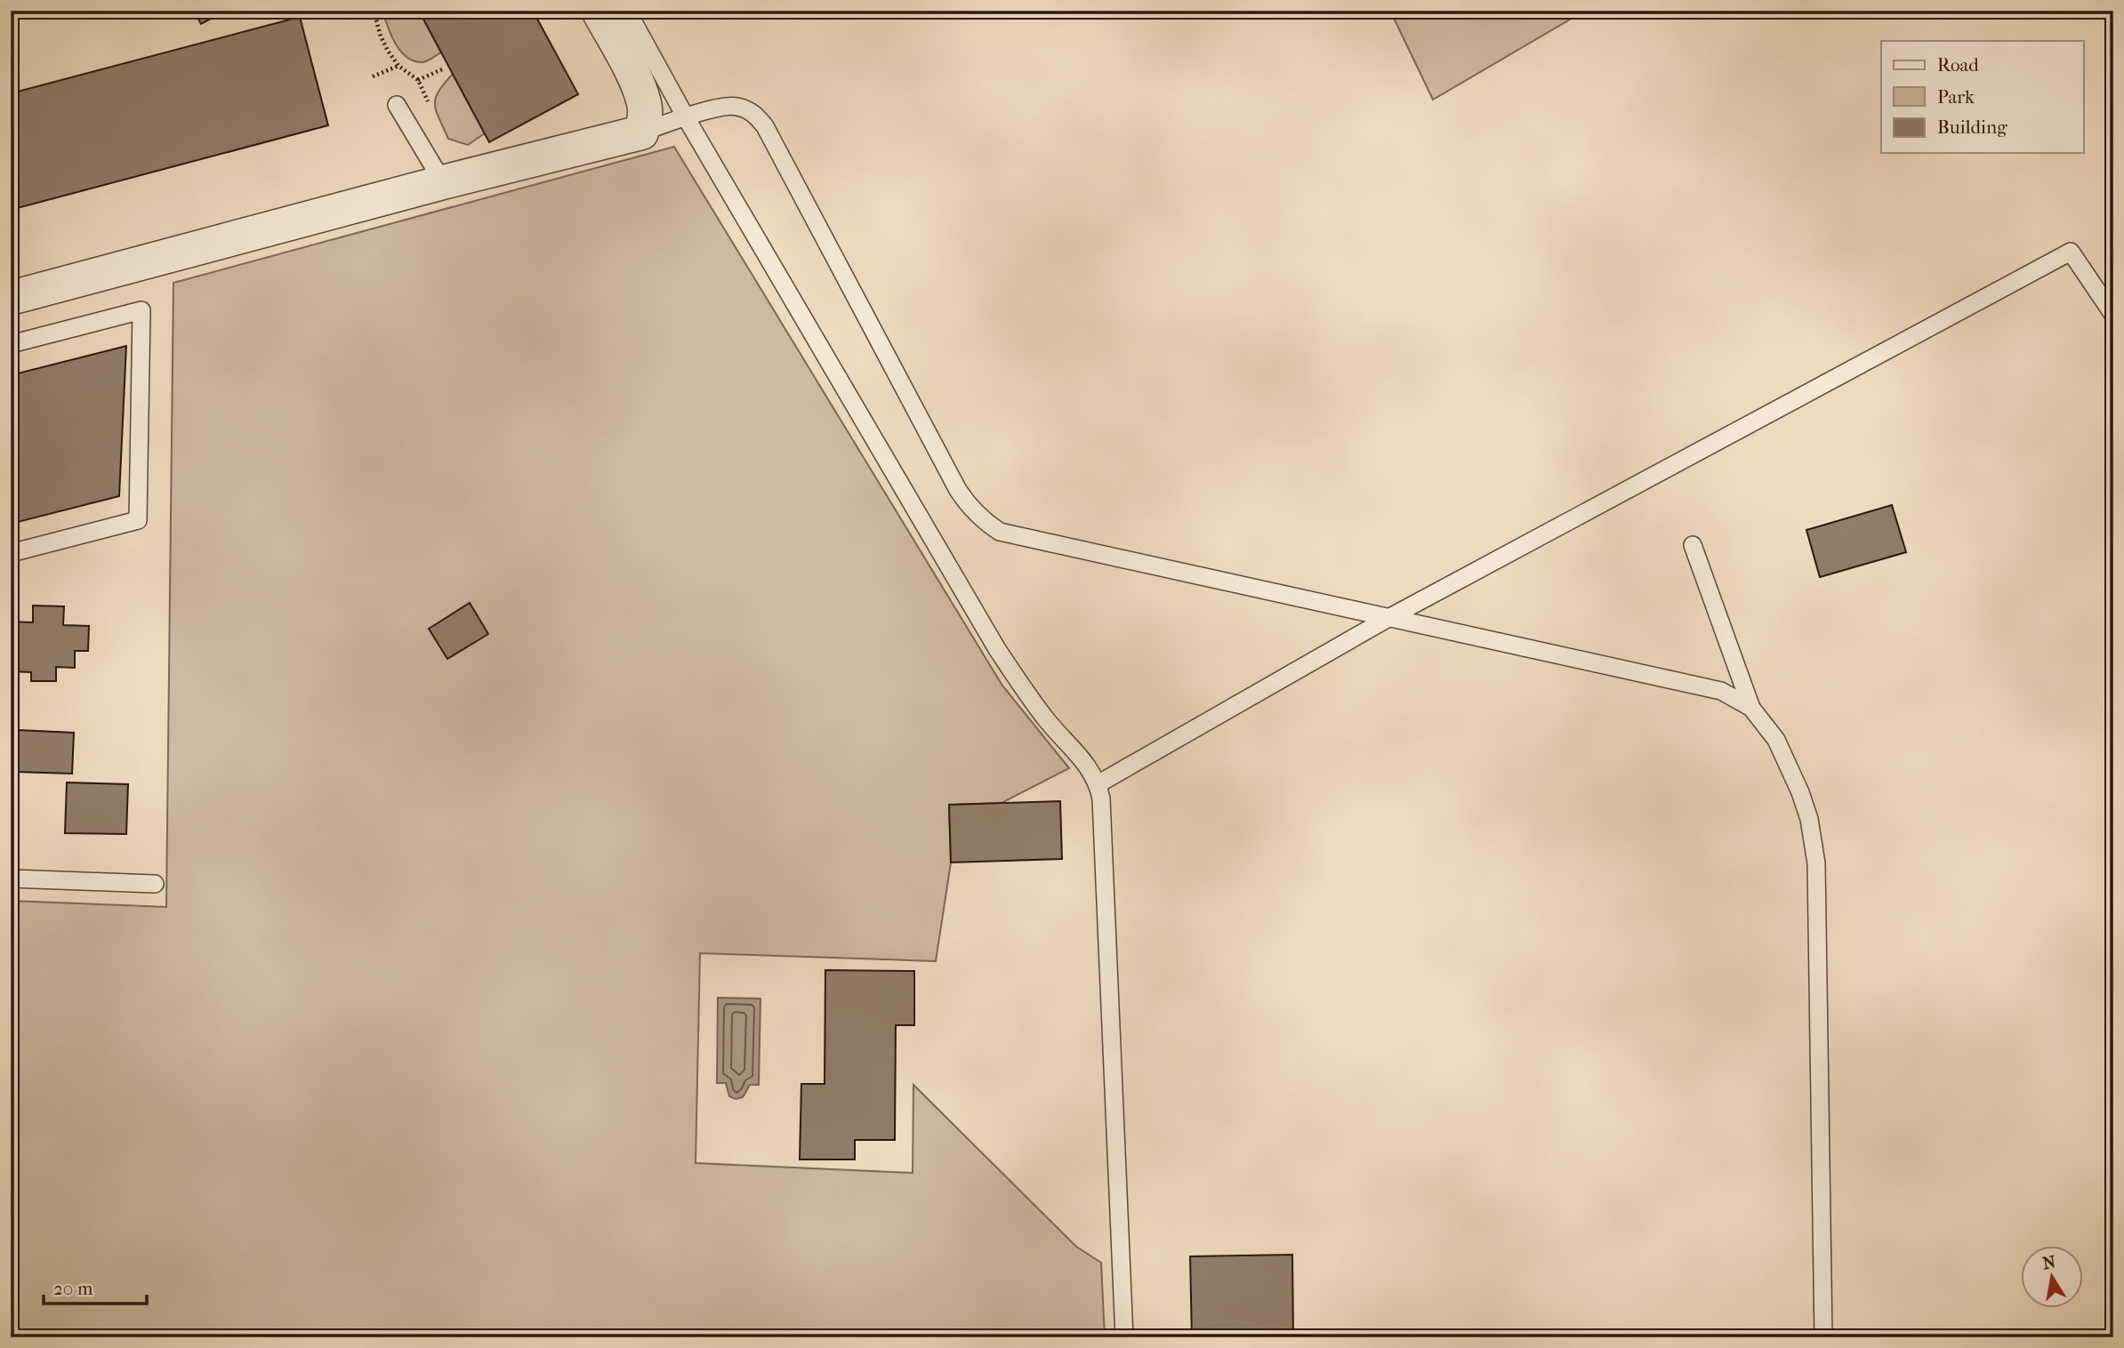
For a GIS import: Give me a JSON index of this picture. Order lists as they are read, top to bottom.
{
  "legend": ["Road", "Park", "Building"],
  "scale_bar": "20 m",
  "north": "top"
}
